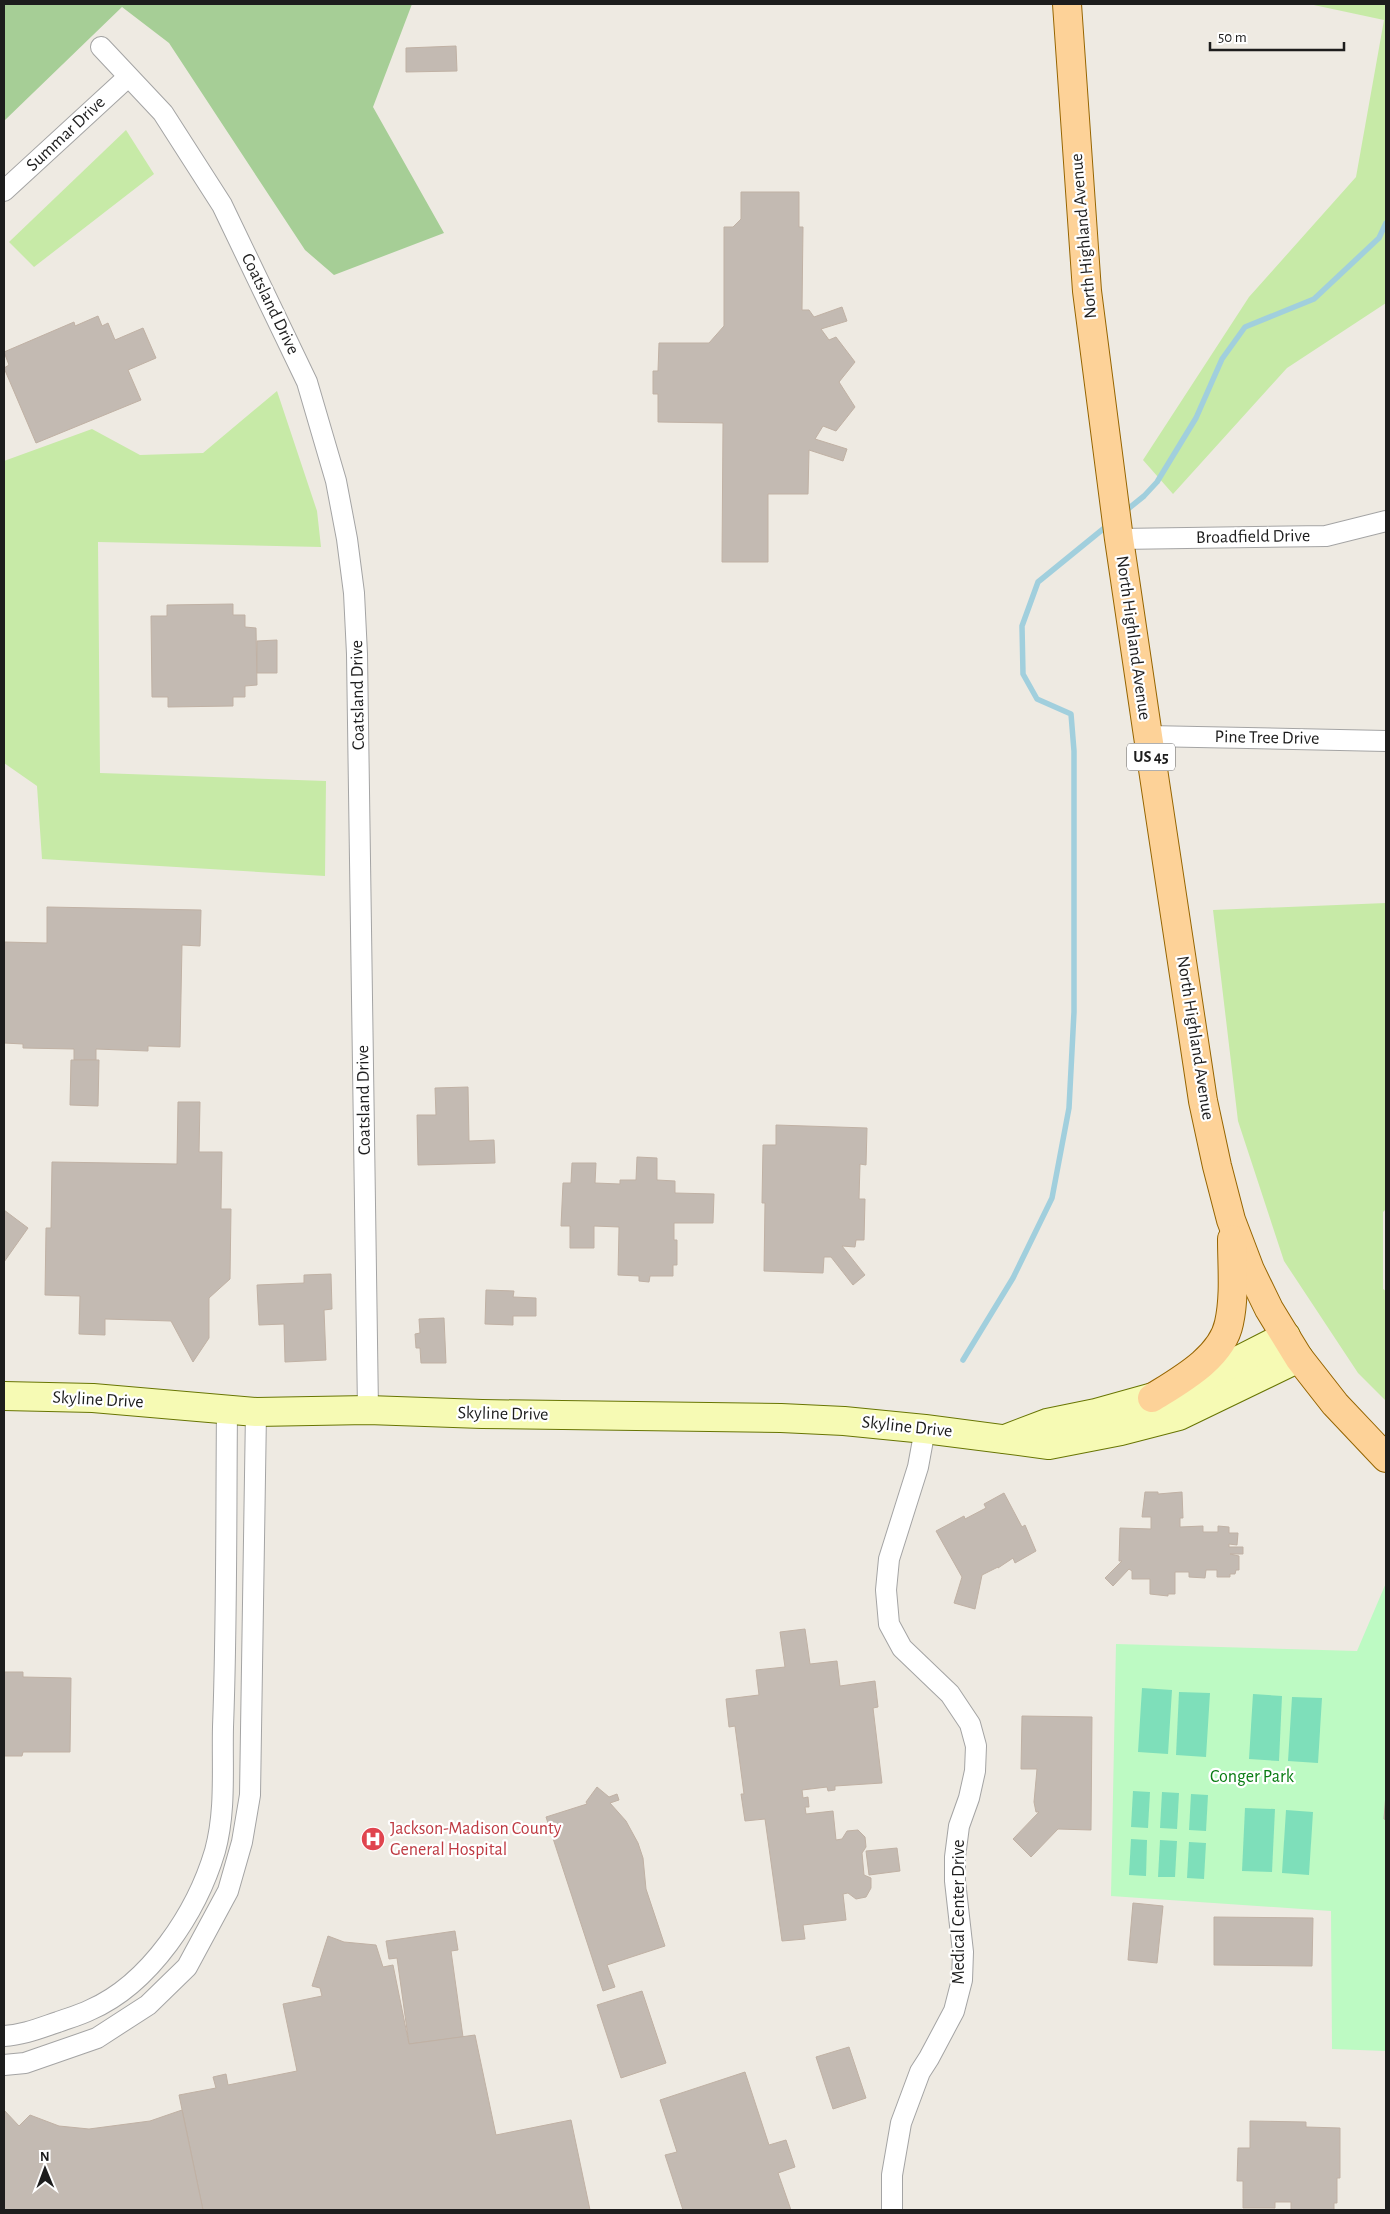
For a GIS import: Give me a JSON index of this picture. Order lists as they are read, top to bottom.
{
  "streets": {
    "main road": ["North Highland Avenue", "US 45"],
    "street": [
      "Summar Drive",
      "Coatsland Drive",
      "Broadfield Drive",
      "Pine Tree Drive",
      "Skyline Drive",
      "Medical Center Drive"
    ]
  },
  "crossings": [
    ["Summar Drive", "Coatsland Drive"],
    ["North Highland Avenue", "Broadfield Drive"],
    ["North Highland Avenue", "Pine Tree Drive"],
    ["North Highland Avenue", "Skyline Drive"],
    ["Coatsland Drive", "Skyline Drive"],
    ["Skyline Drive", "Medical Center Drive"]
  ],
  "parks": ["Conger Park"],
  "places": {
    "hospital": ["Jackson-Madison County General Hospital"]
  },
  "scale_bar": "50 m",
  "north": "top"
}
